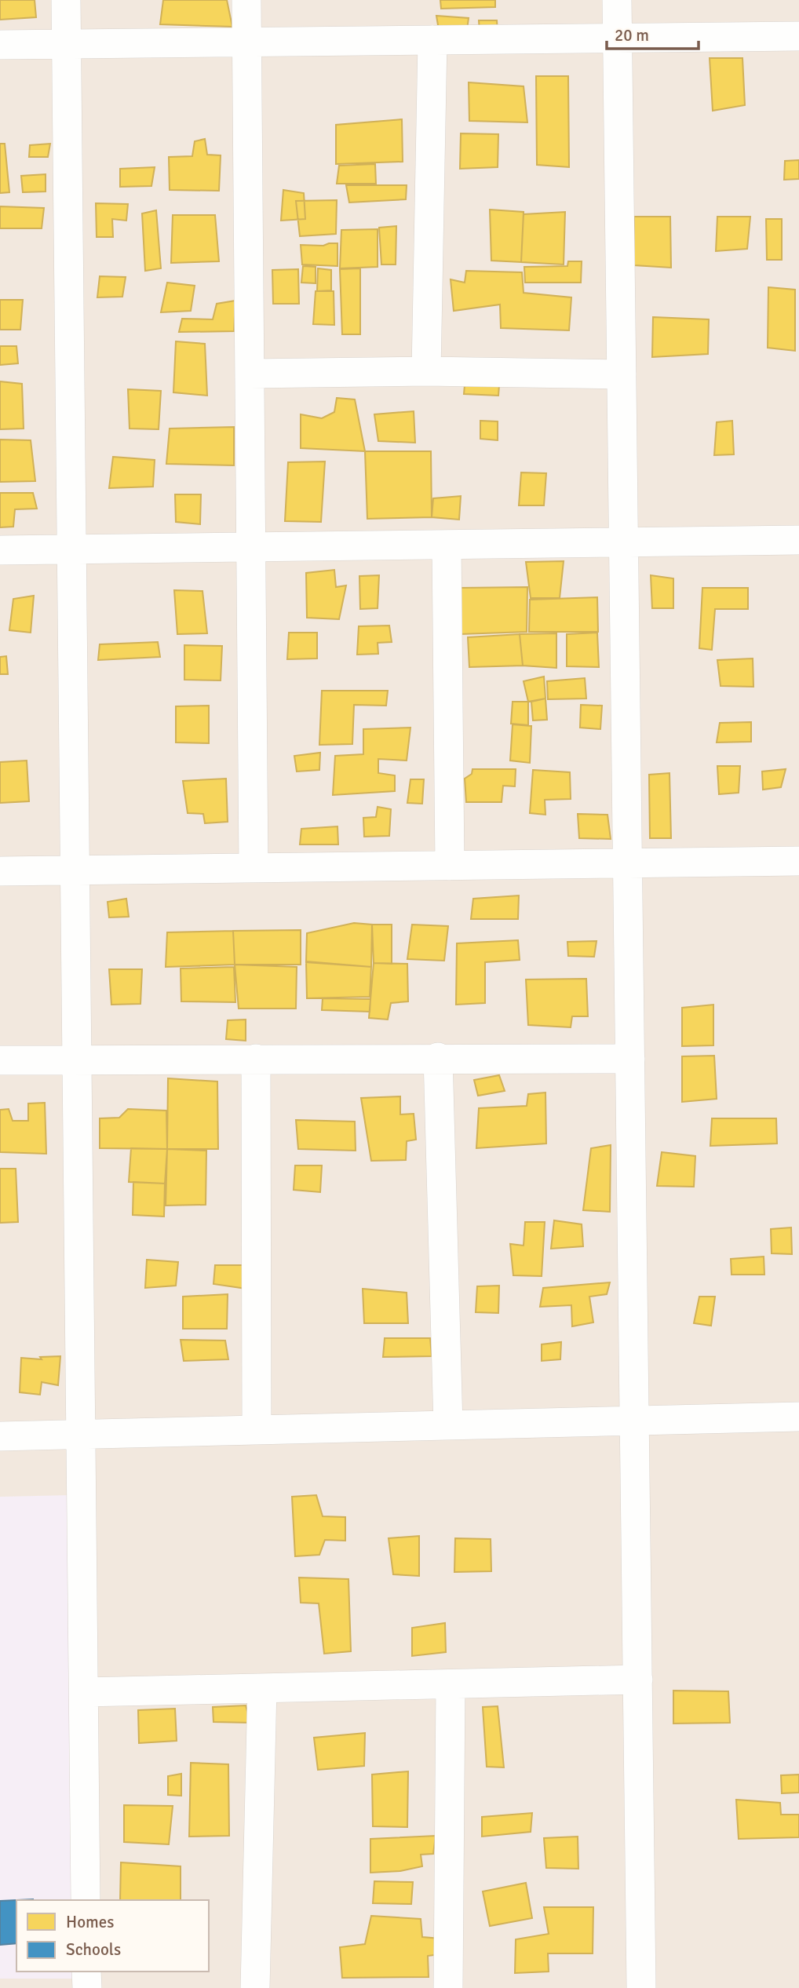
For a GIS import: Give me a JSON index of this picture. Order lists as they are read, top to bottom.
{
  "legend": ["Homes", "Schools"],
  "scale_bar": "20 m"
}
